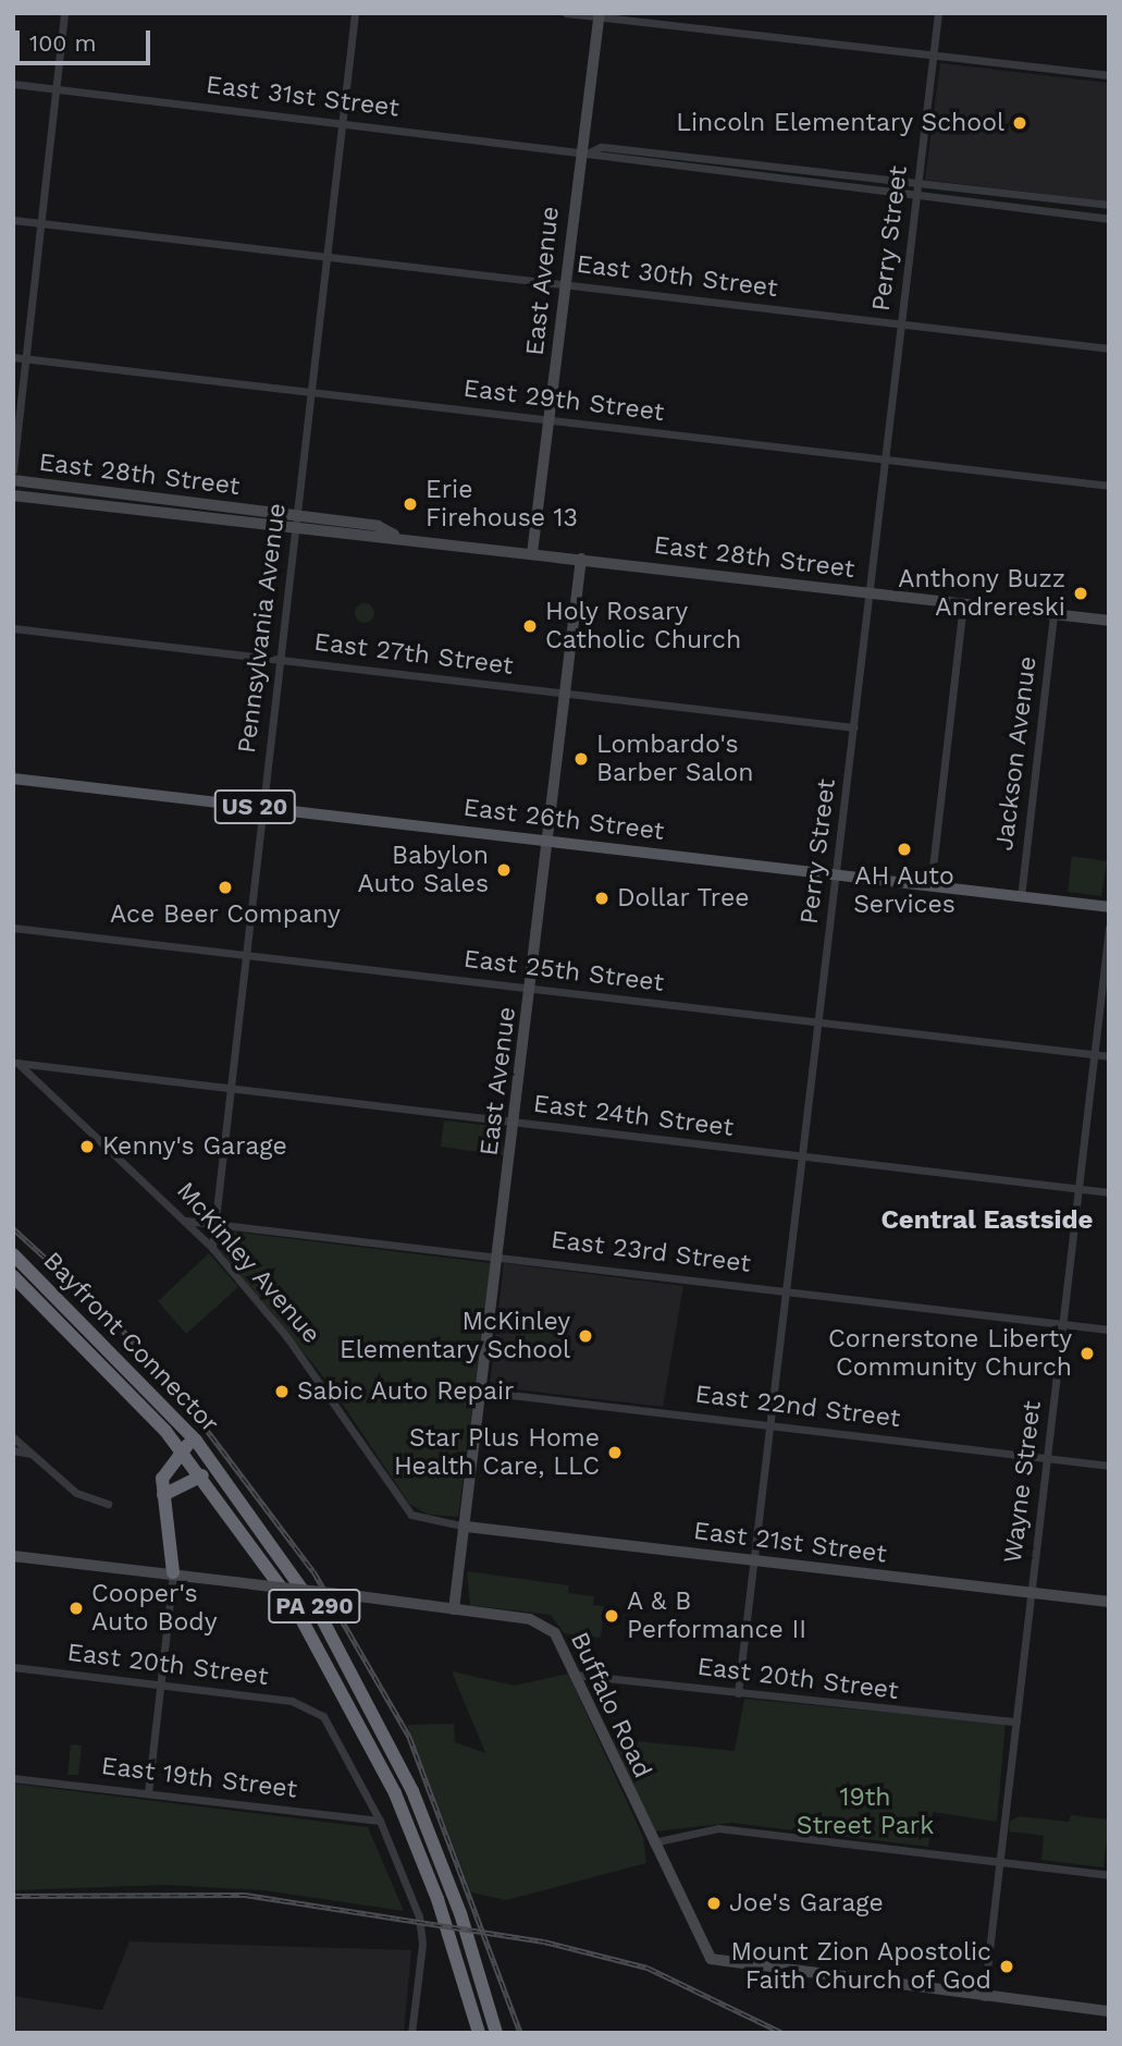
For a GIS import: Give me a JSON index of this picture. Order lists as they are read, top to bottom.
{
  "streets": {
    "highway": ["Bayfront Connector", "PA 290"],
    "main road": ["US 20", "East 26th Street"],
    "street": [
      "East 31st Street",
      "Perry Street",
      "East 30th Street",
      "East Avenue",
      "East 29th Street",
      "East 28th Street",
      "Pennsylvania Avenue",
      "East 27th Street",
      "Jackson Avenue",
      "East 25th Street",
      "East 24th Street",
      "East 23rd Street",
      "McKinley Avenue",
      "East 22nd Street",
      "Wayne Street",
      "East 21st Street",
      "East 20th Street",
      "Buffalo Road",
      "East 19th Street"
    ]
  },
  "crossings": [
    ["East 31st Street", "Perry Street"],
    ["East 31st Street", "East Avenue"],
    ["East 31st Street", "Pennsylvania Avenue"],
    ["Perry Street", "East 30th Street"],
    ["Perry Street", "East 29th Street"],
    ["Perry Street", "East 28th Street"],
    ["Perry Street", "East 27th Street"],
    ["Perry Street", "East 26th Street"],
    ["Perry Street", "East 25th Street"],
    ["Perry Street", "East 24th Street"],
    ["Perry Street", "East 23rd Street"],
    ["Perry Street", "East 22nd Street"],
    ["Perry Street", "East 21st Street"],
    ["Perry Street", "East 20th Street"],
    ["East 30th Street", "East Avenue"],
    ["East 30th Street", "Pennsylvania Avenue"],
    ["East Avenue", "East 29th Street"],
    ["East Avenue", "East 28th Street"],
    ["East Avenue", "East 27th Street"],
    ["East Avenue", "East 26th Street"],
    ["East Avenue", "East 25th Street"],
    ["East Avenue", "East 24th Street"],
    ["East Avenue", "East 23rd Street"],
    ["East Avenue", "McKinley Avenue"],
    ["East Avenue", "East 22nd Street"],
    ["East Avenue", "East 21st Street"],
    ["East Avenue", "Buffalo Road"],
    ["East 29th Street", "Pennsylvania Avenue"],
    ["East 28th Street", "Pennsylvania Avenue"],
    ["East 28th Street", "Jackson Avenue"],
    ["Pennsylvania Avenue", "East 27th Street"],
    ["Pennsylvania Avenue", "East 26th Street"],
    ["Pennsylvania Avenue", "East 25th Street"],
    ["Pennsylvania Avenue", "East 24th Street"],
    ["Pennsylvania Avenue", "East 23rd Street"],
    ["Pennsylvania Avenue", "McKinley Avenue"],
    ["Jackson Avenue", "East 26th Street"],
    ["East 25th Street", "Wayne Street"],
    ["East 24th Street", "McKinley Avenue"],
    ["East 24th Street", "Wayne Street"],
    ["East 23rd Street", "McKinley Avenue"],
    ["East 23rd Street", "Wayne Street"],
    ["McKinley Avenue", "East 21st Street"],
    ["East 22nd Street", "Wayne Street"],
    ["Wayne Street", "East 21st Street"],
    ["Wayne Street", "East 20th Street"],
    ["Wayne Street", "Buffalo Road"],
    ["East 20th Street", "Buffalo Road"],
    ["East 20th Street", "East 19th Street"]
  ],
  "districts": ["Central Eastside"],
  "parks": ["19th Street Park"],
  "places": [
    "Lincoln Elementary School",
    "Erie Firehouse 13",
    "Anthony Buzz Andrereski",
    "Holy Rosary Catholic Church",
    "Lombardo's Barber Salon",
    "AH Auto Services",
    "Babylon Auto Sales",
    "Ace Beer Company",
    "Dollar Tree",
    "Kenny's Garage",
    "McKinley Elementary School",
    "Cornerstone Liberty Community Church",
    "Sabic Auto Repair",
    "Star Plus Home Health Care, LLC",
    "Cooper's Auto Body",
    "A & B Performance II",
    "Joe's Garage",
    "Mount Zion Apostolic Faith Church of God"
  ],
  "scale_bar": "100 m"
}
